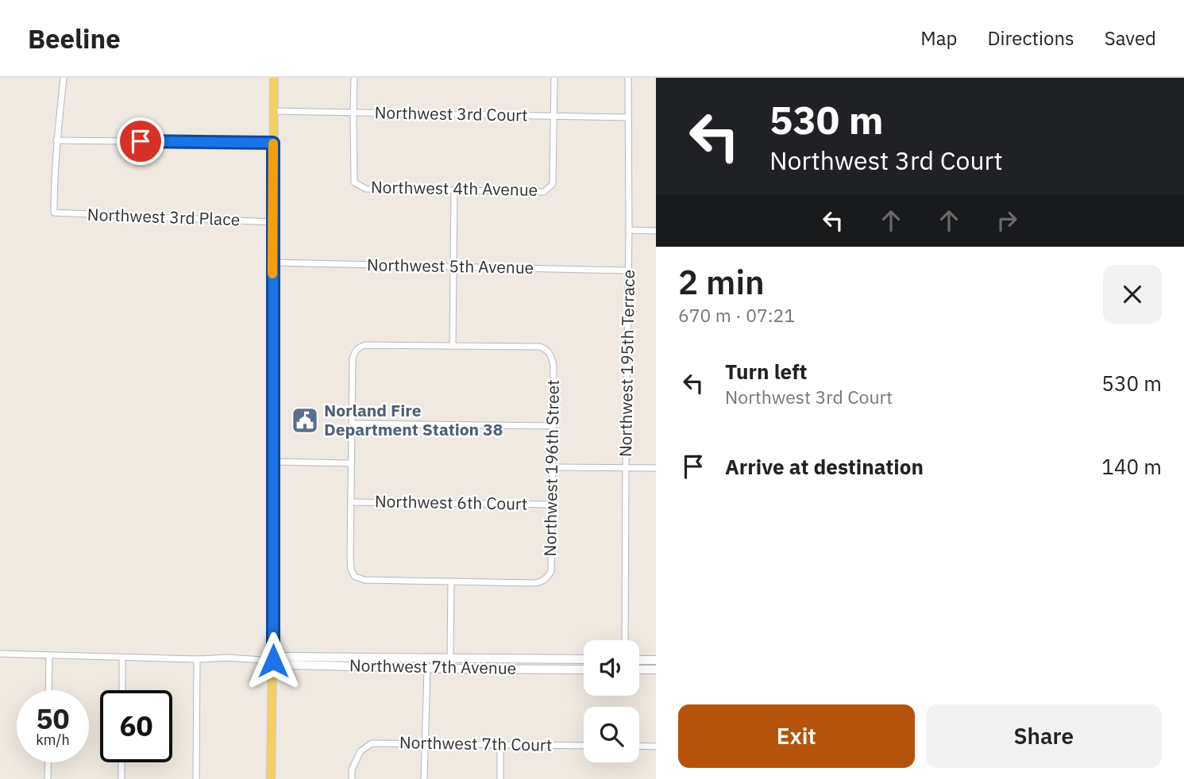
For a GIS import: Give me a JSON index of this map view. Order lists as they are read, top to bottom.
{
  "streets": {
    "street": [
      "Northwest 3rd Court",
      "Northwest 4th Avenue",
      "Northwest 3rd Place",
      "Northwest 5th Avenue",
      "Northwest 195th Terrace",
      "Northwest 196th Street",
      "Northwest 6th Court",
      "Northwest 7th Avenue",
      "Northwest 7th Court"
    ]
  },
  "crossings": [
    ["Northwest 3rd Court", "Northwest 4th Avenue"],
    ["Northwest 3rd Court", "Northwest 195th Terrace"],
    ["Northwest 5th Avenue", "Northwest 195th Terrace"],
    ["Northwest 196th Street", "Northwest 6th Court"]
  ],
  "places": {
    "public building": ["Norland Fire Department Station 38"]
  },
  "page": {
    "header": "Beeline",
    "nav": ["Map", "Directions", "Saved"],
    "turn": ["530 m", "Northwest 3rd Court"],
    "heading": ["2 min", "670 m · 07:21"],
    "list": [
      {
        "name": "Turn left",
        "note": "Northwest 3rd Court",
        "value": "530 m"
      },
      {
        "name": "Arrive at destination",
        "value": "140 m"
      }
    ],
    "speed": "50 km/h",
    "limit": "60",
    "buttons": ["Exit", "Share"]
  }
}
